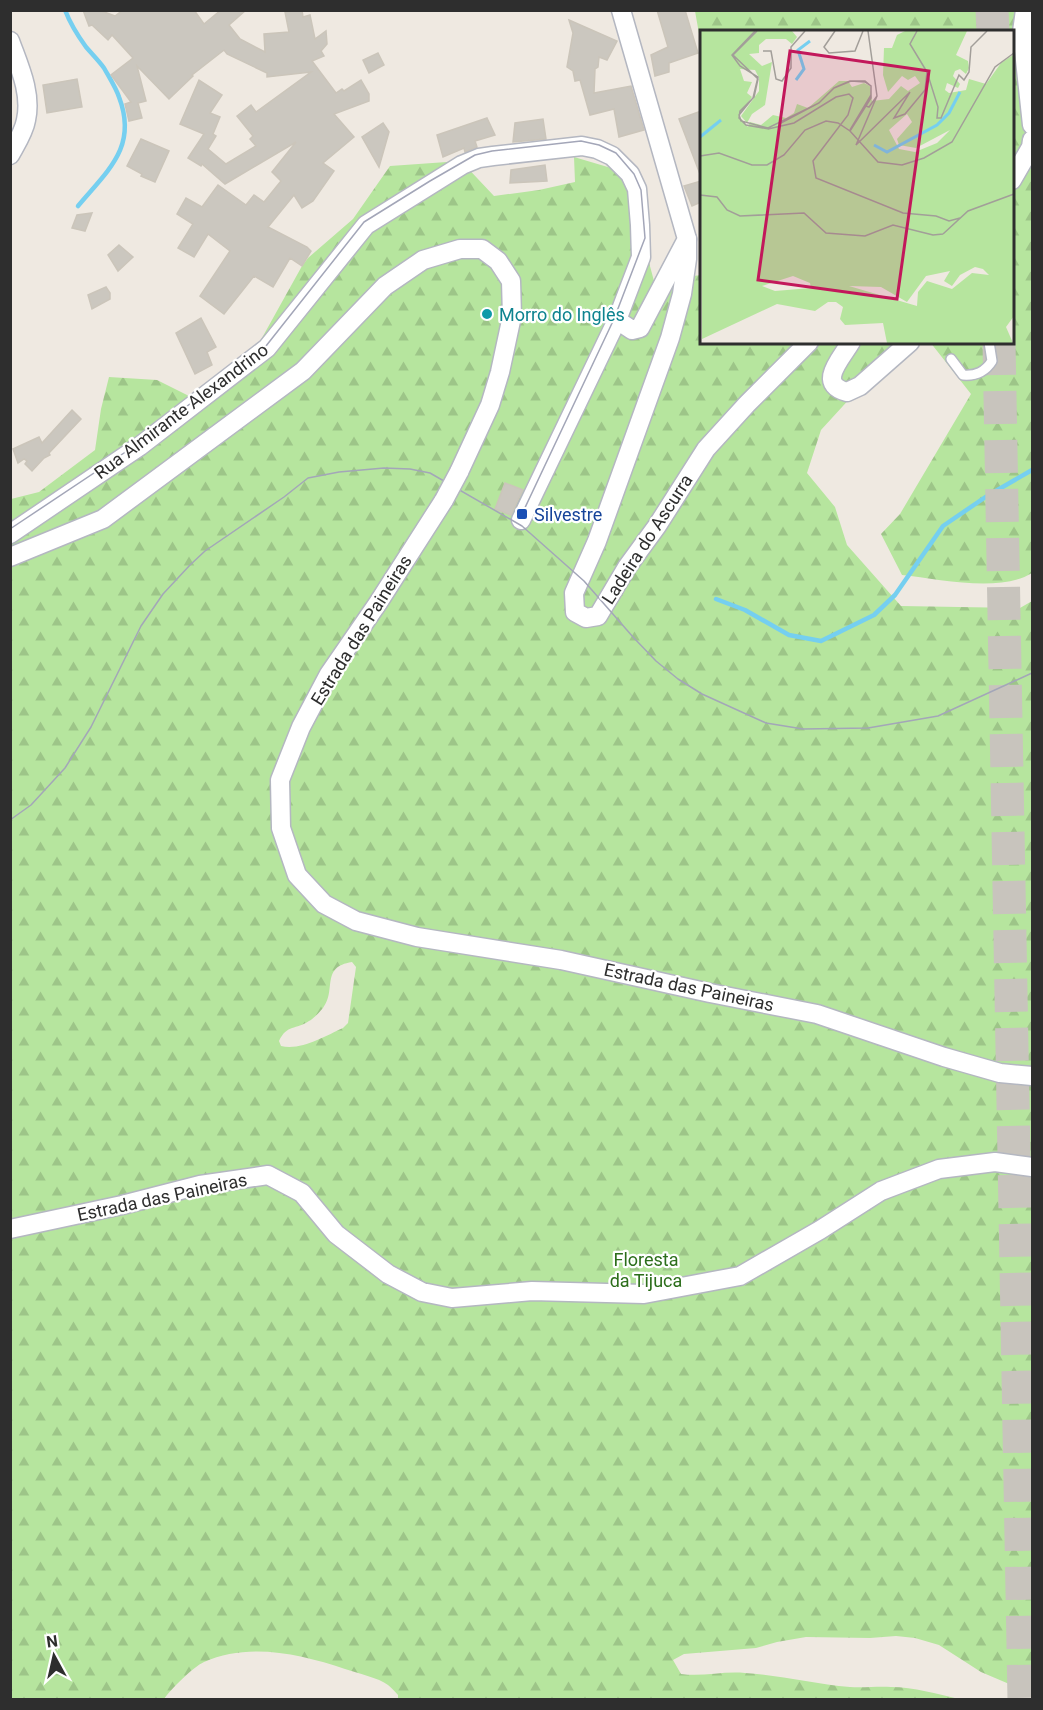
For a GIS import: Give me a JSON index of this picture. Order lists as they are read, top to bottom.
{
  "streets": {
    "street": ["Rua Almirante Alexandrino", "Ladeira do Ascurra", "Estrada das Paineiras"]
  },
  "parks": ["Floresta da Tijuca"],
  "places": {
    "other": ["Morro do Inglês"],
    "transit": ["Silvestre"]
  },
  "north": "top"
}
